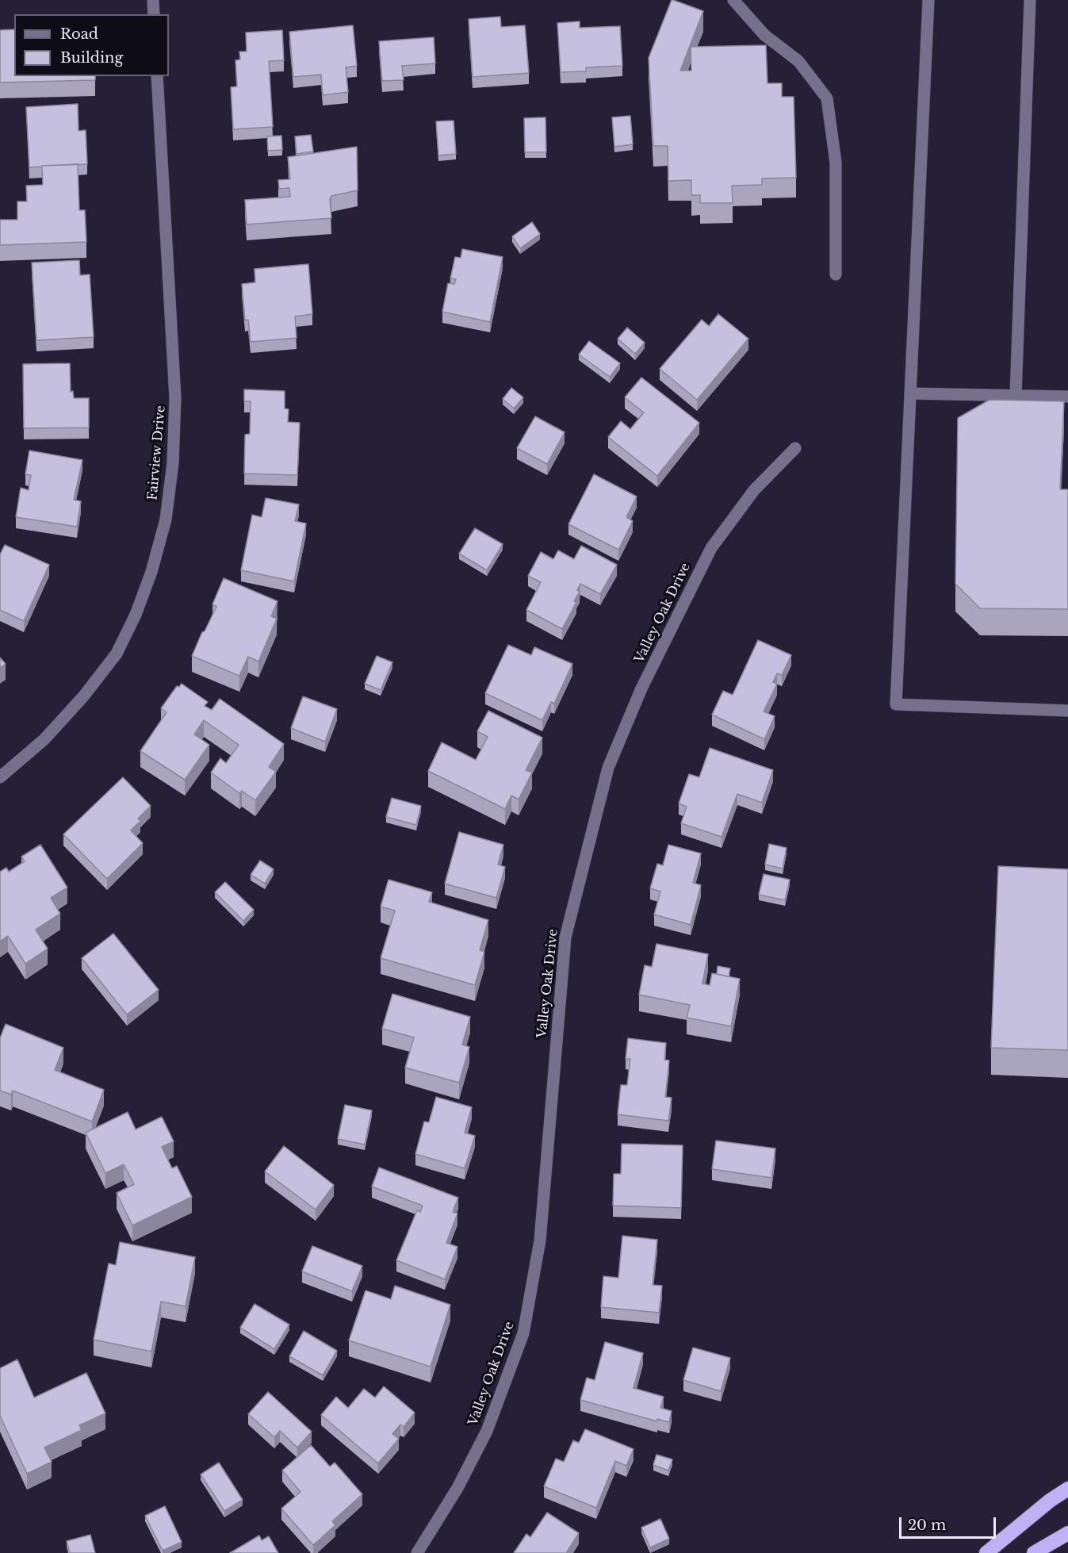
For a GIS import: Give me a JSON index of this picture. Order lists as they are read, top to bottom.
{
  "streets": {
    "street": ["Fairview Drive", "Valley Oak Drive"]
  },
  "legend": ["Road", "Building"],
  "scale_bar": "20 m"
}
